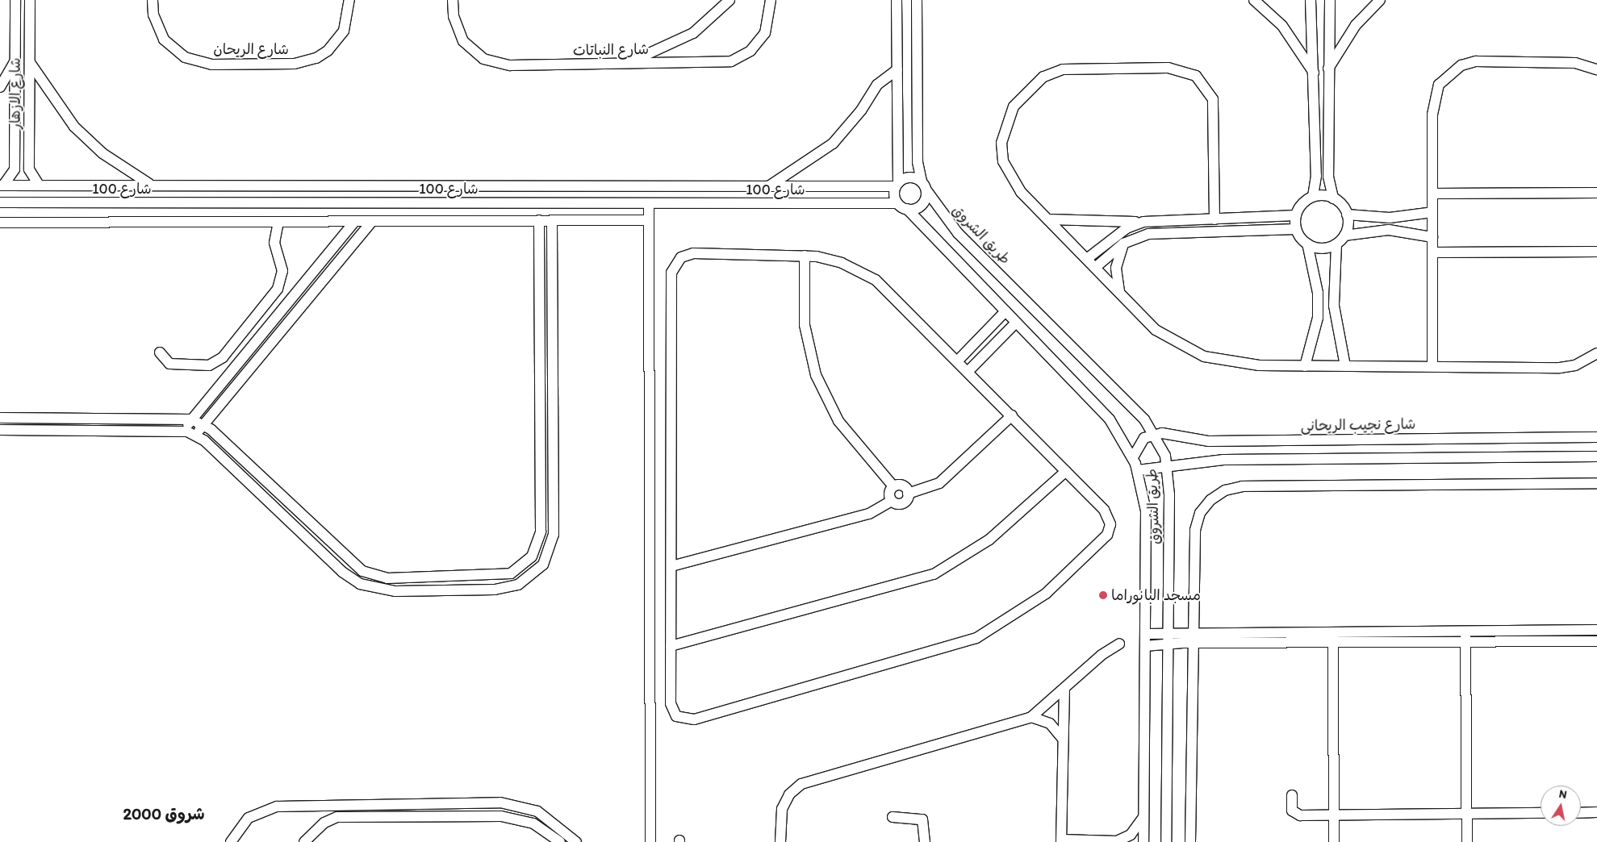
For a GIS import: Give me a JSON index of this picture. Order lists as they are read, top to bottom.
{
  "streets": {
    "street": [
      "شارع الريحان",
      "شارع النباتات",
      "شارع الازهار",
      "شارع 100",
      "طريق الشروق",
      "شارع نجيب الريحانى"
    ]
  },
  "crossings": [
    ["شارع الازهار", "شارع 100"],
    ["شارع 100", "طريق الشروق"],
    ["طريق الشروق", "شارع نجيب الريحانى"]
  ],
  "districts": ["شروق 2000"],
  "places": ["مسجد البانوراما"],
  "north": "top"
}
